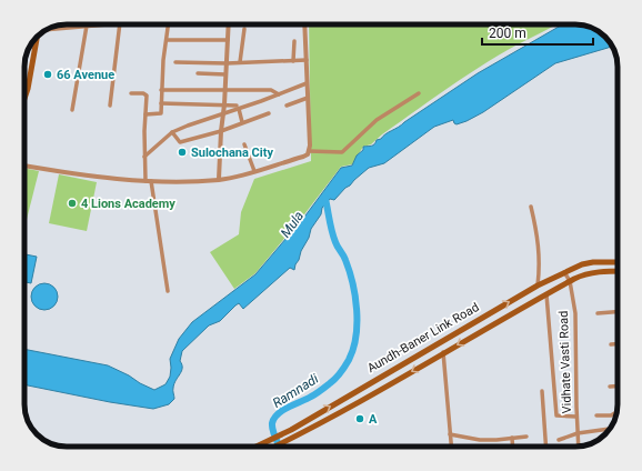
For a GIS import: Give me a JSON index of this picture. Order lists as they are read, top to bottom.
{
  "streets": {
    "main road": ["Aundh-Baner Link Road"],
    "street": ["Vidhate Vasti Road"]
  },
  "crossings": [
    ["Aundh-Baner Link Road", "Vidhate Vasti Road"]
  ],
  "water": ["Mula", "Ramnadi"],
  "places": [
    "66 Avenue",
    "Sulochana City",
    "4 Lions Academy",
    "A"
  ],
  "scale_bar": "200 m"
}
